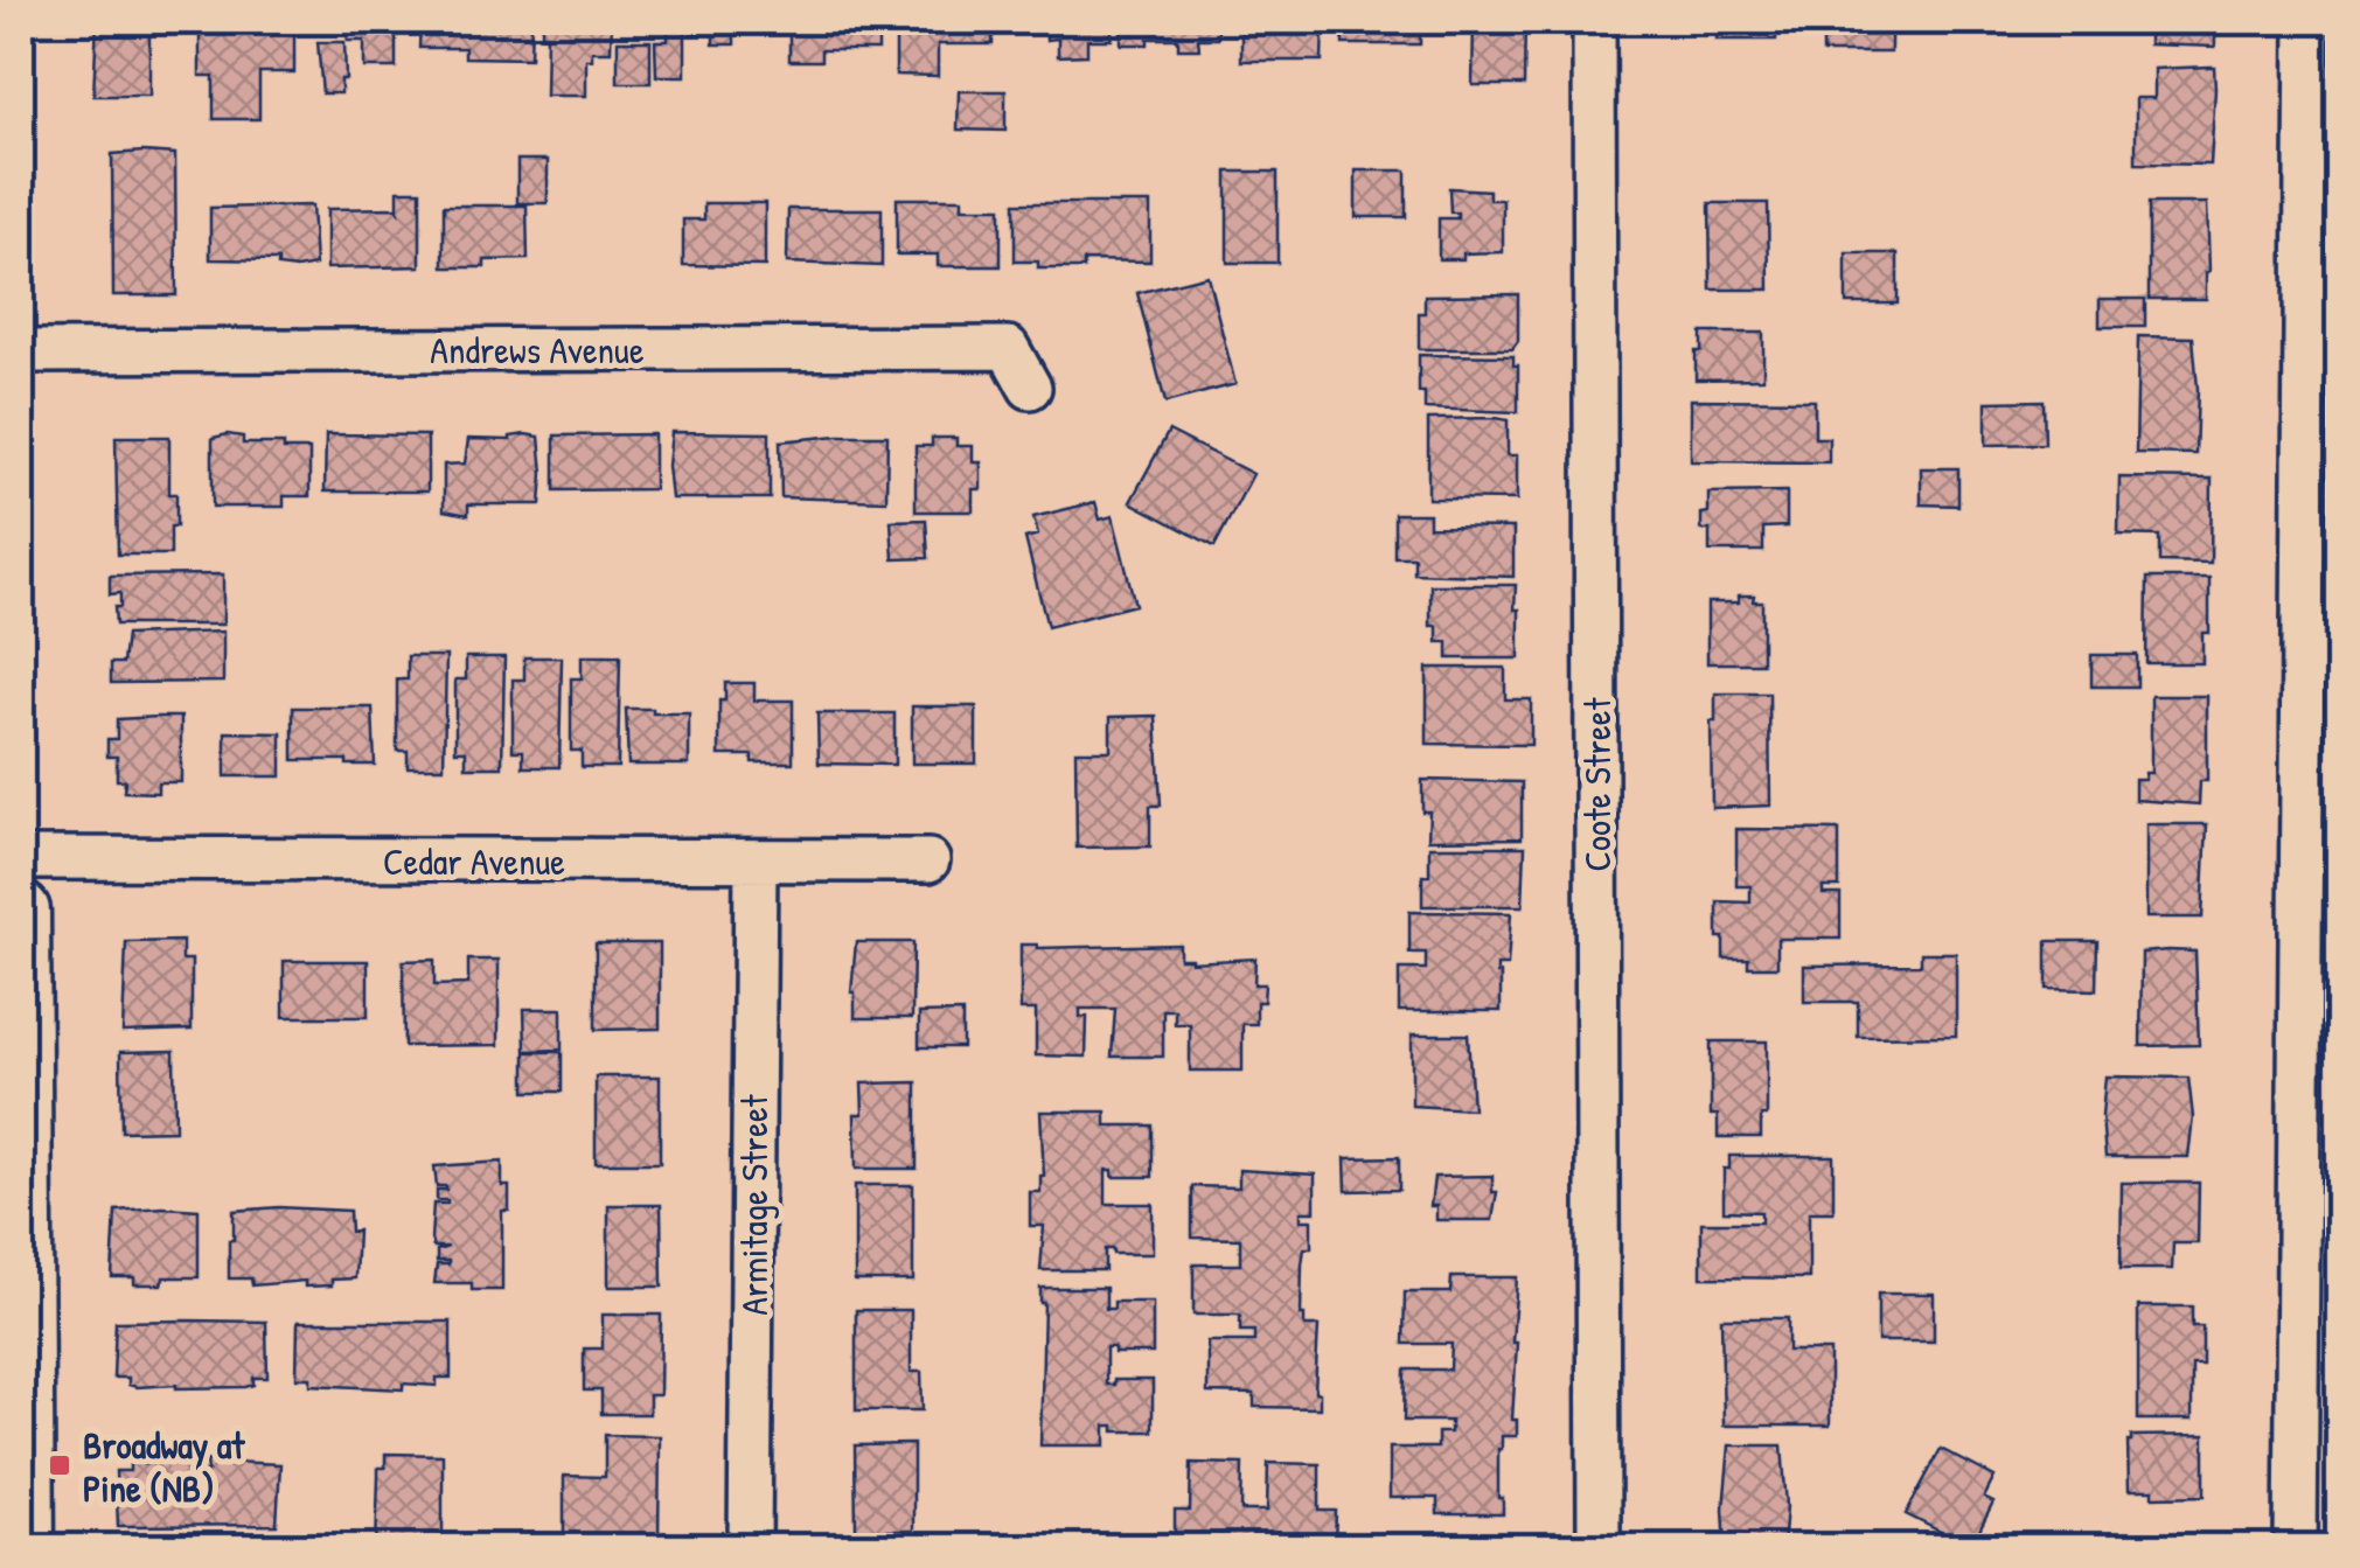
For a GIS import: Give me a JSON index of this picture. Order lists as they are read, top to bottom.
{
  "streets": {
    "street": [
      "Andrews Avenue",
      "Coote Street",
      "Cedar Avenue",
      "Armitage Street"
    ]
  },
  "crossings": [
    ["Cedar Avenue", "Armitage Street"]
  ],
  "places": {
    "transit": ["Broadway at Pine (NB)"]
  }
}
